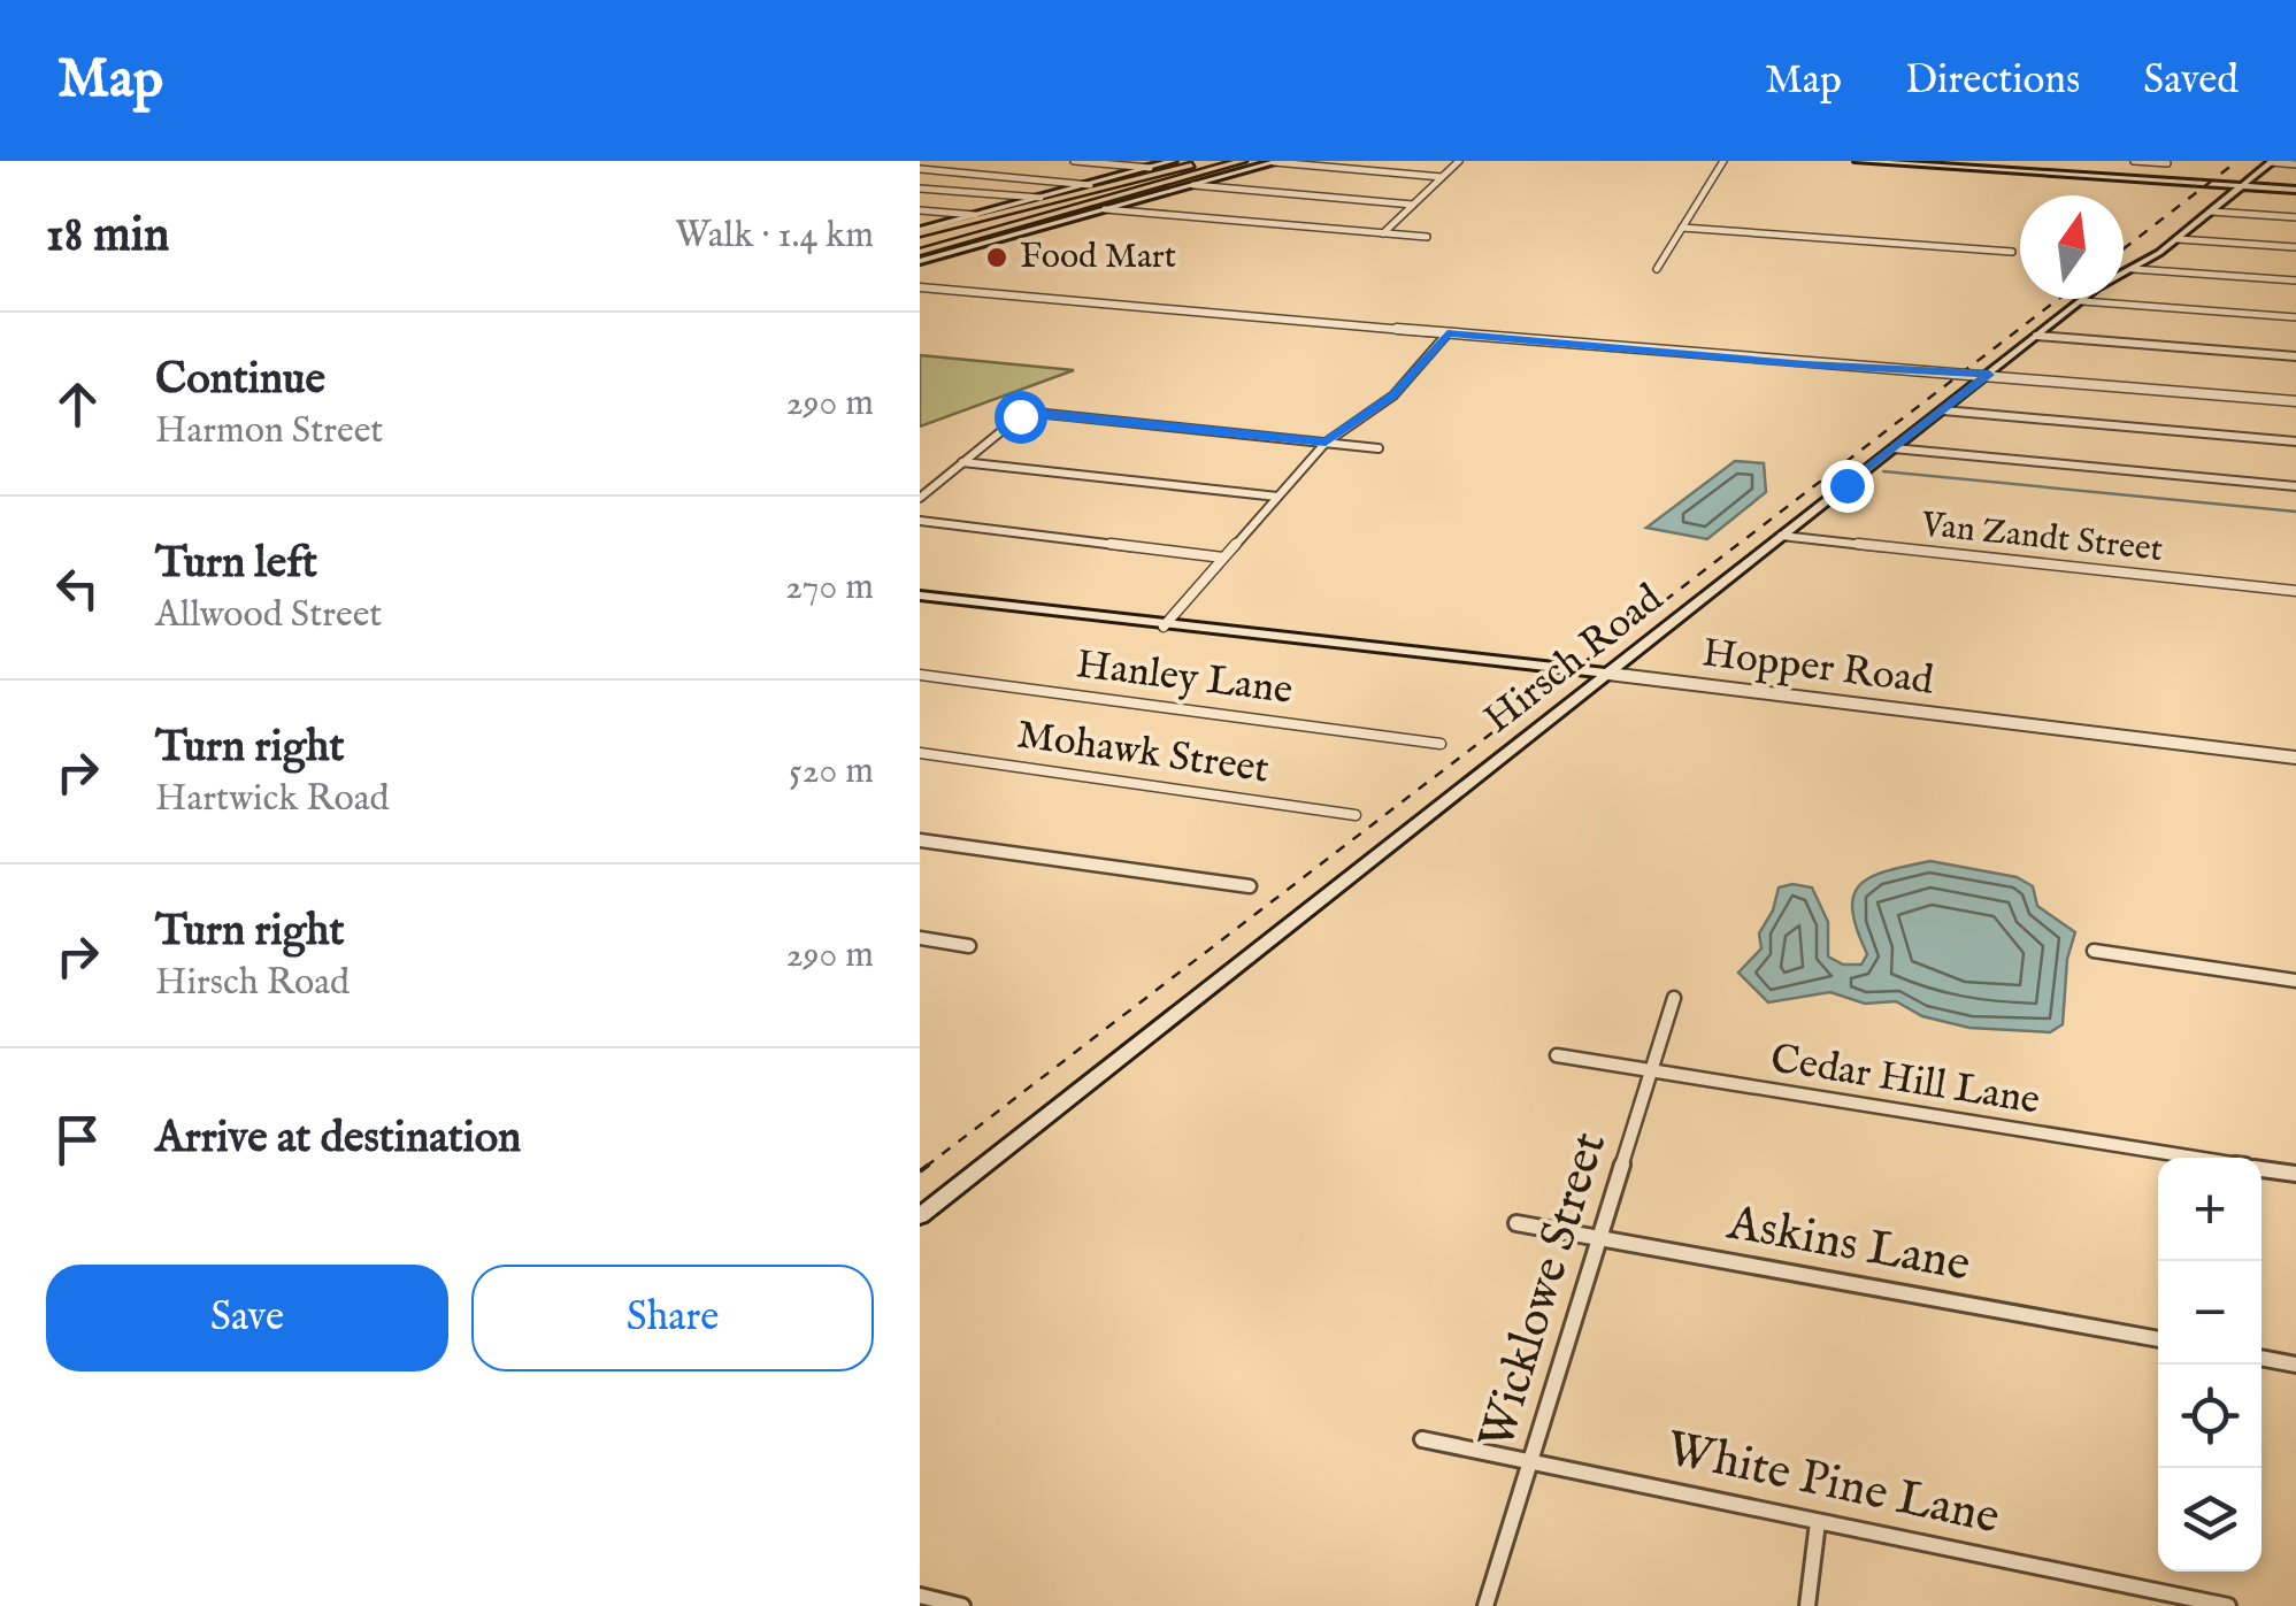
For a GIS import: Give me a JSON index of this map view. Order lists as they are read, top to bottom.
{
  "streets": {
    "main road": ["Hirsch Road", "Hopper Road"],
    "street": [
      "Van Zandt Street",
      "Hanley Lane",
      "Mohawk Street",
      "Cedar Hill Lane",
      "Askins Lane",
      "Wicklowe Street",
      "White Pine Lane"
    ]
  },
  "crossings": [
    ["Van Zandt Street", "Hirsch Road"],
    ["Hirsch Road", "Hopper Road"],
    ["Cedar Hill Lane", "Wicklowe Street"],
    ["Askins Lane", "Wicklowe Street"],
    ["Wicklowe Street", "White Pine Lane"]
  ],
  "places": ["Food Mart"],
  "north": "top",
  "page": {
    "header": "Map",
    "nav": ["Map", "Directions", "Saved"],
    "heading": ["18 min", "Walk · 1.4 km"],
    "list": [
      ["Continue", "Harmon Street", "290 m"],
      ["Turn left", "Allwood Street", "270 m"],
      ["Turn right", "Hartwick Road", "520 m"],
      ["Turn right", "Hirsch Road", "290 m"],
      "Arrive at destination"
    ],
    "map_buttons": ["+", "−"],
    "buttons": ["Save", "Share"]
  }
}
